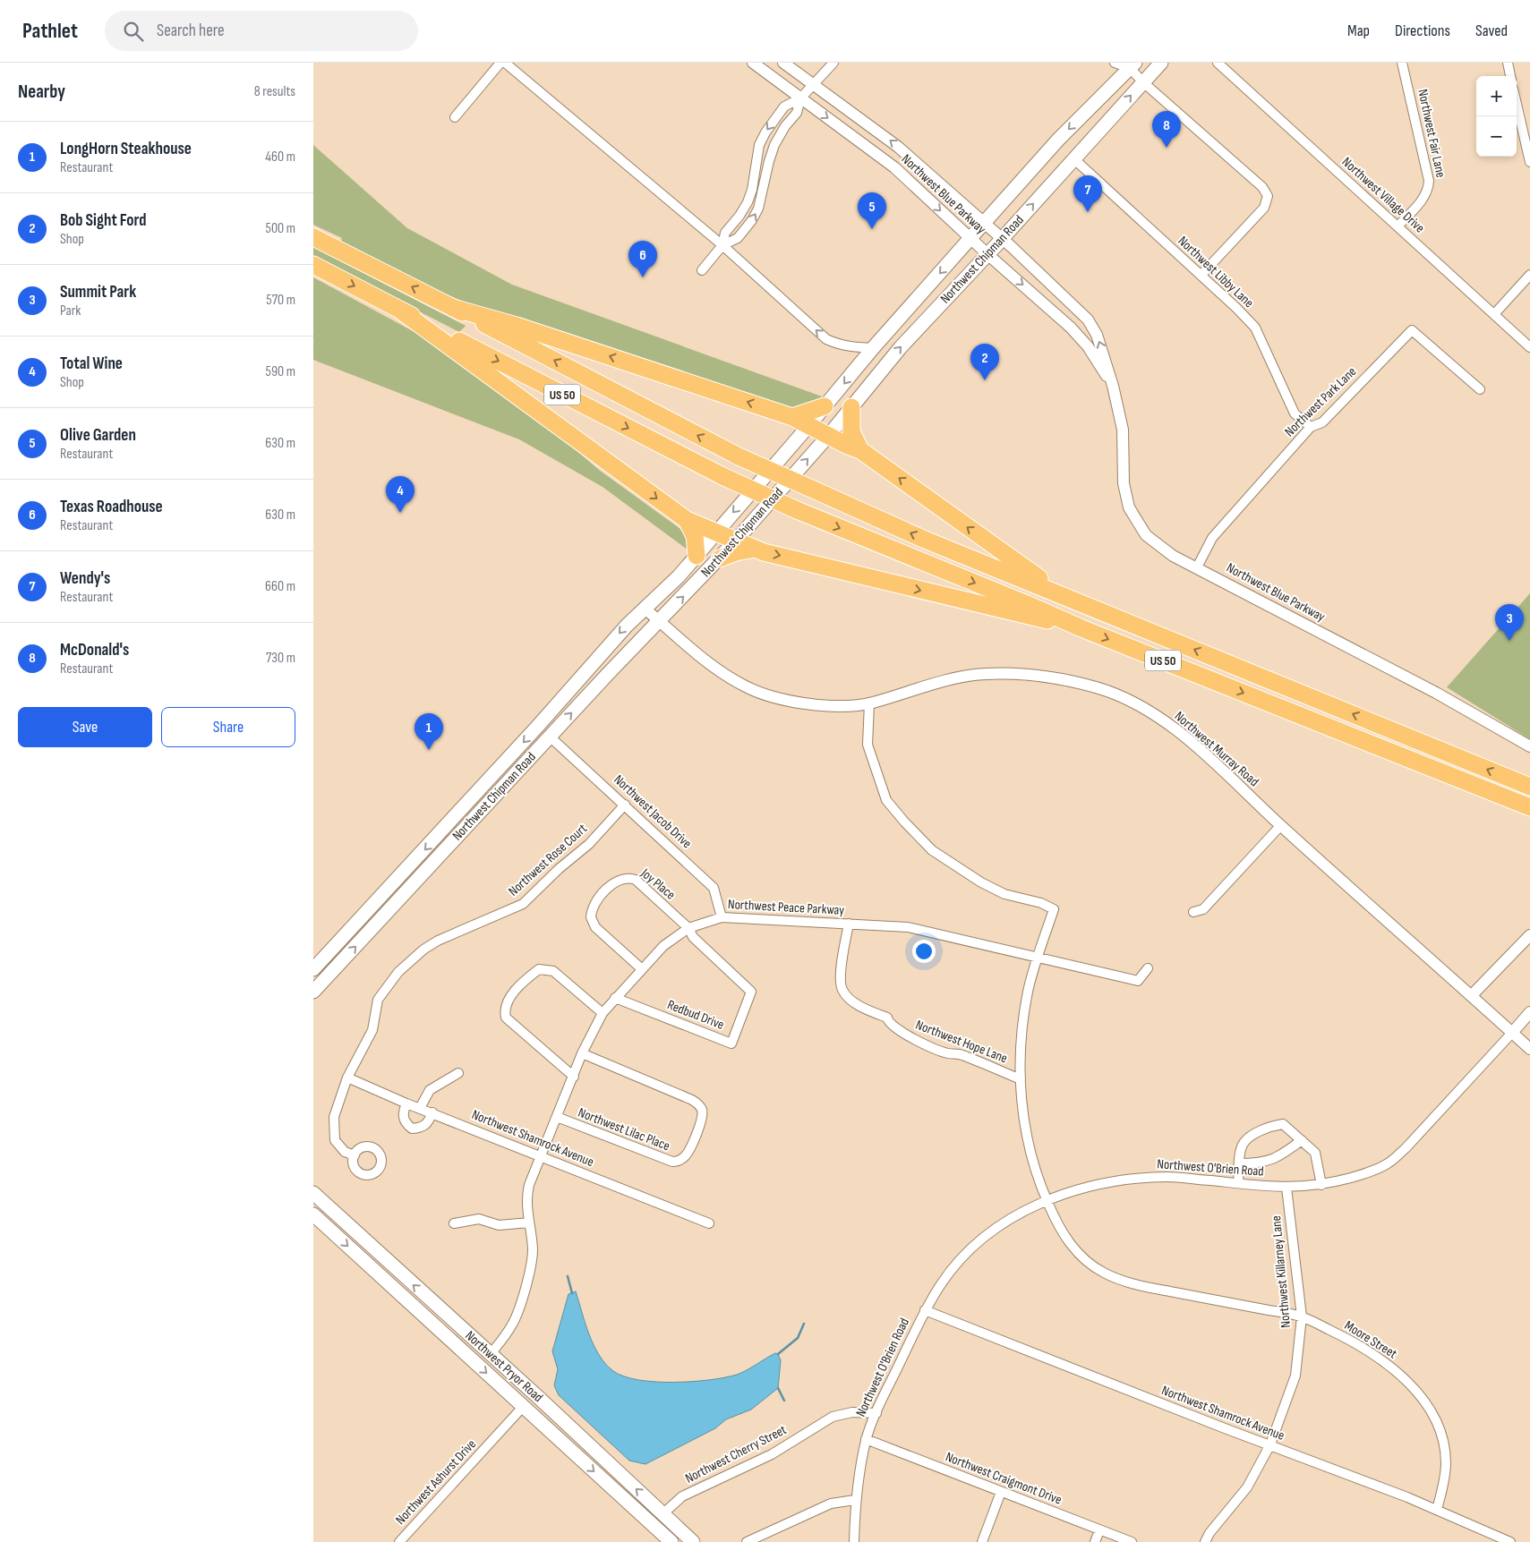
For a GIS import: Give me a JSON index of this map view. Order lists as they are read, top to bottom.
{
  "streets": {
    "highway": ["US 50"],
    "main road": ["Northwest Chipman Road", "Northwest Pryor Road"],
    "street": [
      "Northwest Fair Lane",
      "Northwest Blue Parkway",
      "Northwest Village Drive",
      "Northwest Libby Lane",
      "Northwest Park Lane",
      "Northwest Murray Road",
      "Northwest Jacob Drive",
      "Northwest Rose Court",
      "Joy Place",
      "Northwest Peace Parkway",
      "Redbud Drive",
      "Northwest Hope Lane",
      "Northwest Lilac Place",
      "Northwest Shamrock Avenue",
      "Northwest O'Brien Road",
      "Northwest Killarney Lane",
      "Moore Street",
      "Northwest Cherry Street",
      "Northwest Craigmont Drive",
      "Northwest Ashurst Drive"
    ]
  },
  "crossings": [
    ["Northwest Fair Lane", "Northwest Village Drive"],
    ["Northwest Blue Parkway", "Northwest Chipman Road"],
    ["Northwest Blue Parkway", "Northwest Park Lane"],
    ["Northwest Chipman Road", "Northwest Libby Lane"],
    ["Northwest Chipman Road", "Northwest Murray Road"],
    ["Northwest Chipman Road", "Northwest Jacob Drive"],
    ["Northwest Libby Lane", "Northwest Park Lane"],
    ["Northwest Murray Road", "Northwest O'Brien Road"],
    ["Northwest Murray Road", "Moore Street"],
    ["Northwest Jacob Drive", "Northwest Rose Court"],
    ["Northwest Jacob Drive", "Northwest Peace Parkway"],
    ["Northwest Rose Court", "Northwest Shamrock Avenue"],
    ["Joy Place", "Northwest Peace Parkway"],
    ["Joy Place", "Redbud Drive"],
    ["Northwest Peace Parkway", "Redbud Drive"],
    ["Northwest Peace Parkway", "Northwest Hope Lane"],
    ["Northwest Peace Parkway", "Northwest Lilac Place"],
    ["Northwest Peace Parkway", "Northwest Shamrock Avenue"],
    ["Northwest Peace Parkway", "Moore Street"],
    ["Northwest Peace Parkway", "Northwest Pryor Road"],
    ["Northwest Hope Lane", "Moore Street"],
    ["Northwest Shamrock Avenue", "Northwest O'Brien Road"],
    ["Northwest Shamrock Avenue", "Northwest Killarney Lane"],
    ["Northwest Shamrock Avenue", "Moore Street"],
    ["Northwest O'Brien Road", "Northwest Killarney Lane"],
    ["Northwest O'Brien Road", "Moore Street"],
    ["Northwest O'Brien Road", "Northwest Cherry Street"],
    ["Northwest O'Brien Road", "Northwest Craigmont Drive"],
    ["Northwest Killarney Lane", "Moore Street"],
    ["Northwest Pryor Road", "Northwest Cherry Street"],
    ["Northwest Pryor Road", "Northwest Ashurst Drive"]
  ],
  "page": {
    "header": "Pathlet",
    "search": "Search here",
    "nav": ["Map", "Directions", "Saved"],
    "heading": ["Nearby", "8 results"],
    "map_buttons": ["+", "−"],
    "pins": [
      "8",
      "7",
      "5",
      "6",
      "2",
      "4",
      "3",
      "1"
    ],
    "list": [
      {
        "mark": "1",
        "name": "LongHorn Steakhouse",
        "note": "Restaurant",
        "value": "460 m"
      },
      {
        "mark": "2",
        "name": "Bob Sight Ford",
        "note": "Shop",
        "value": "500 m"
      },
      {
        "mark": "3",
        "name": "Summit Park",
        "note": "Park",
        "value": "570 m"
      },
      {
        "mark": "4",
        "name": "Total Wine",
        "note": "Shop",
        "value": "590 m"
      },
      {
        "mark": "5",
        "name": "Olive Garden",
        "note": "Restaurant",
        "value": "630 m"
      },
      {
        "mark": "6",
        "name": "Texas Roadhouse",
        "note": "Restaurant",
        "value": "630 m"
      },
      {
        "mark": "7",
        "name": "Wendy's",
        "note": "Restaurant",
        "value": "660 m"
      },
      {
        "mark": "8",
        "name": "McDonald's",
        "note": "Restaurant",
        "value": "730 m"
      }
    ],
    "buttons": ["Save", "Share"]
  }
}
